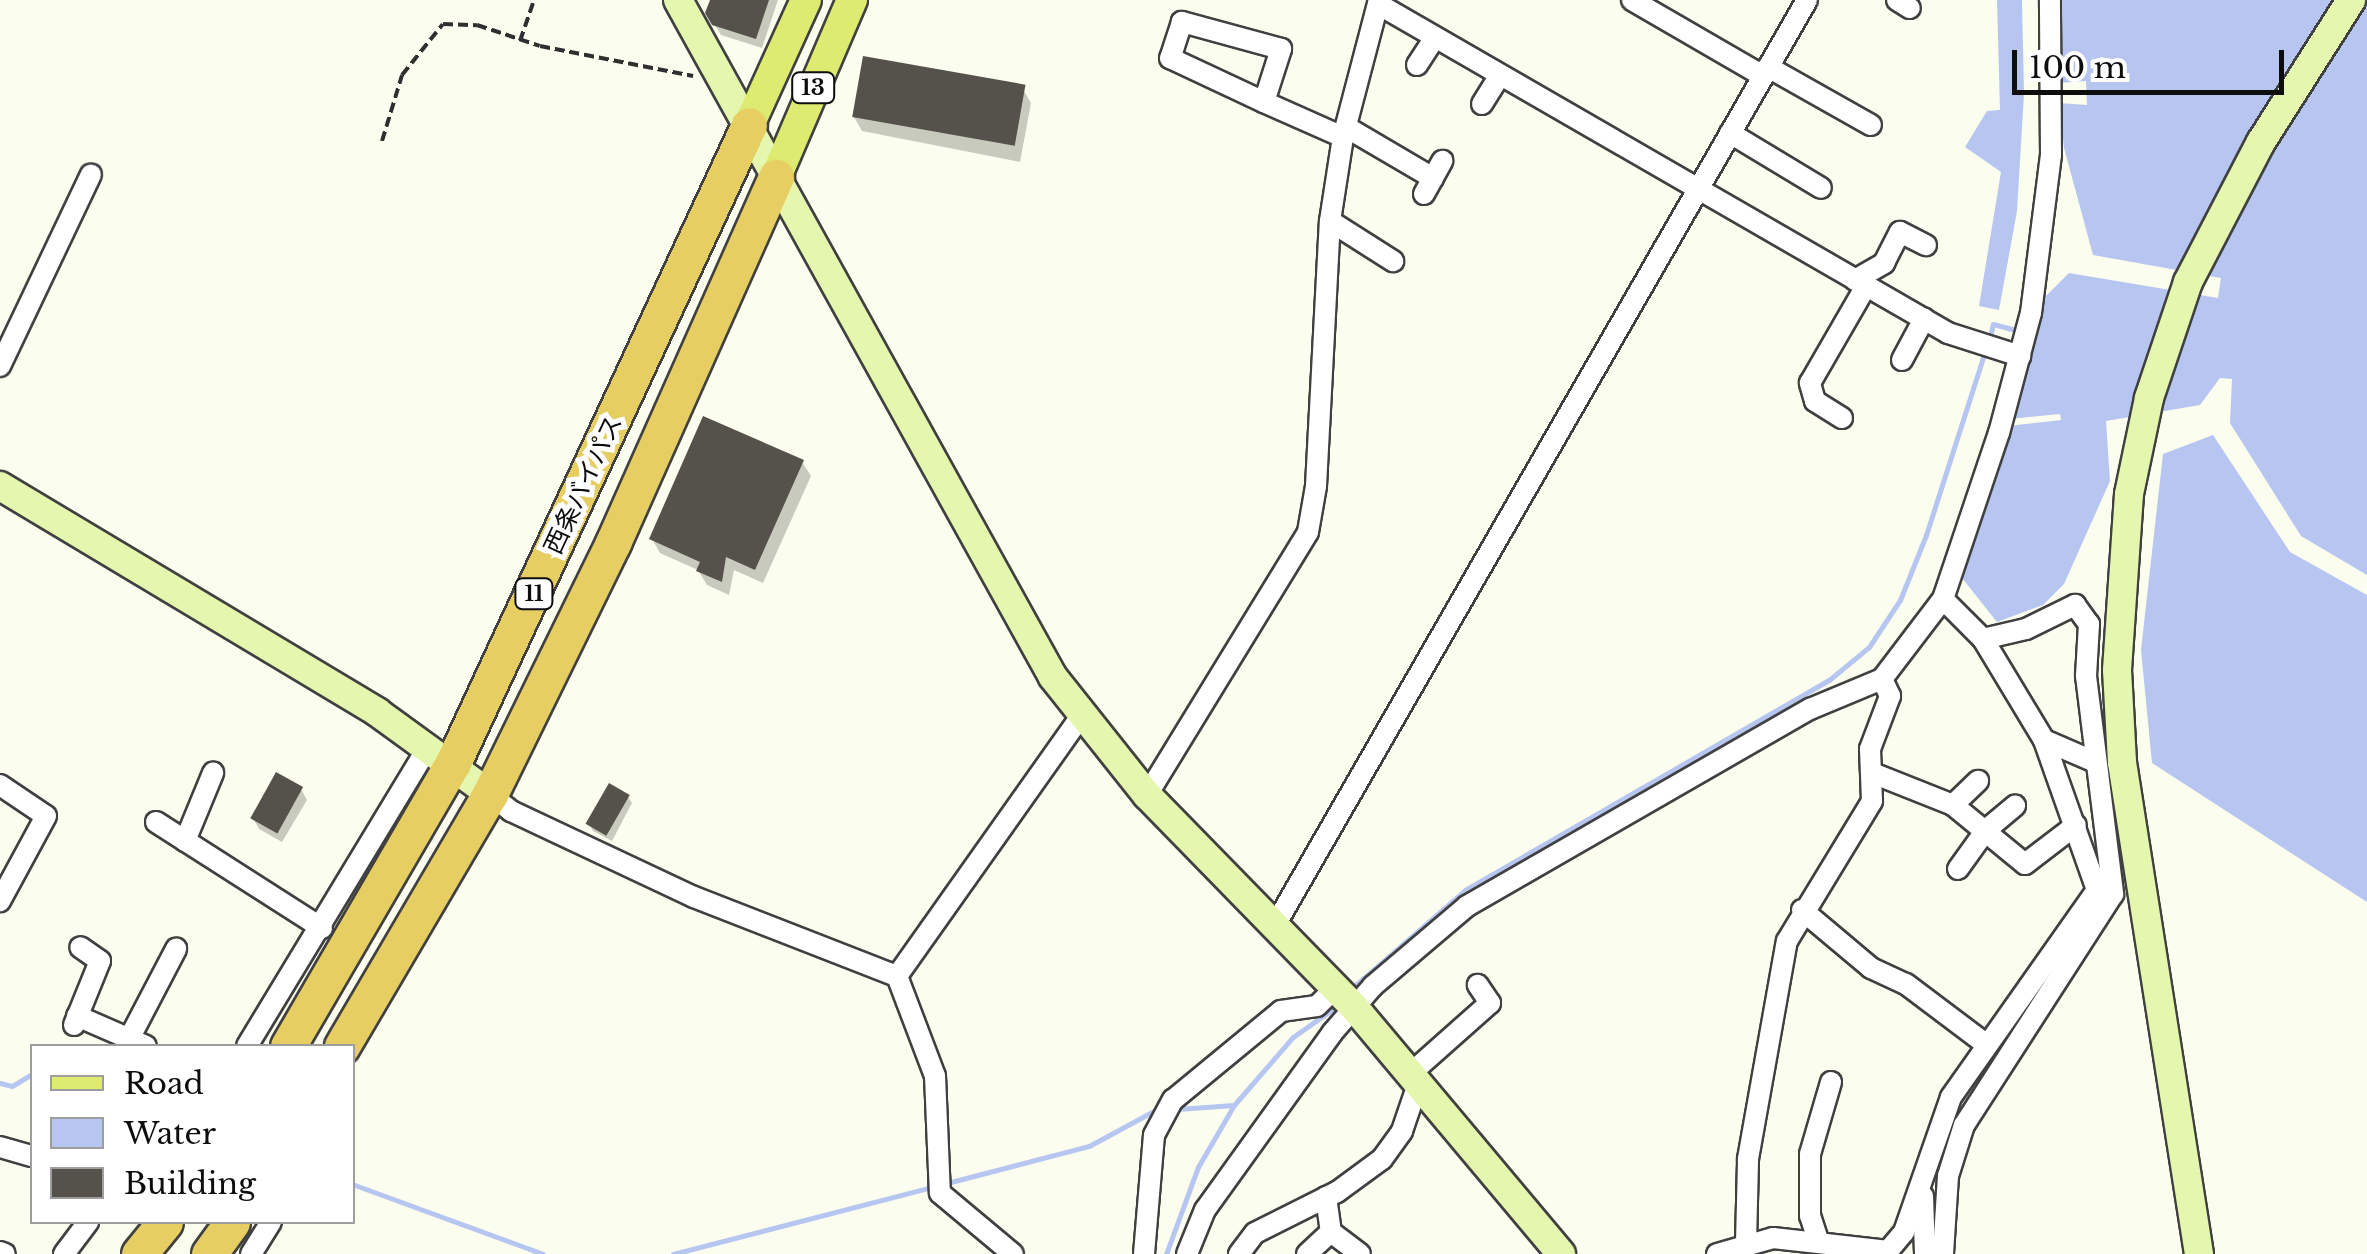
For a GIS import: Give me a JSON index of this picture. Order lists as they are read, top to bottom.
{
  "streets": {
    "highway": ["西条バイパス", "11"],
    "main road": ["13"]
  },
  "crossings": [
    ["13", "西条バイパス"]
  ],
  "legend": ["Road", "Water", "Building"],
  "scale_bar": "100 m"
}
